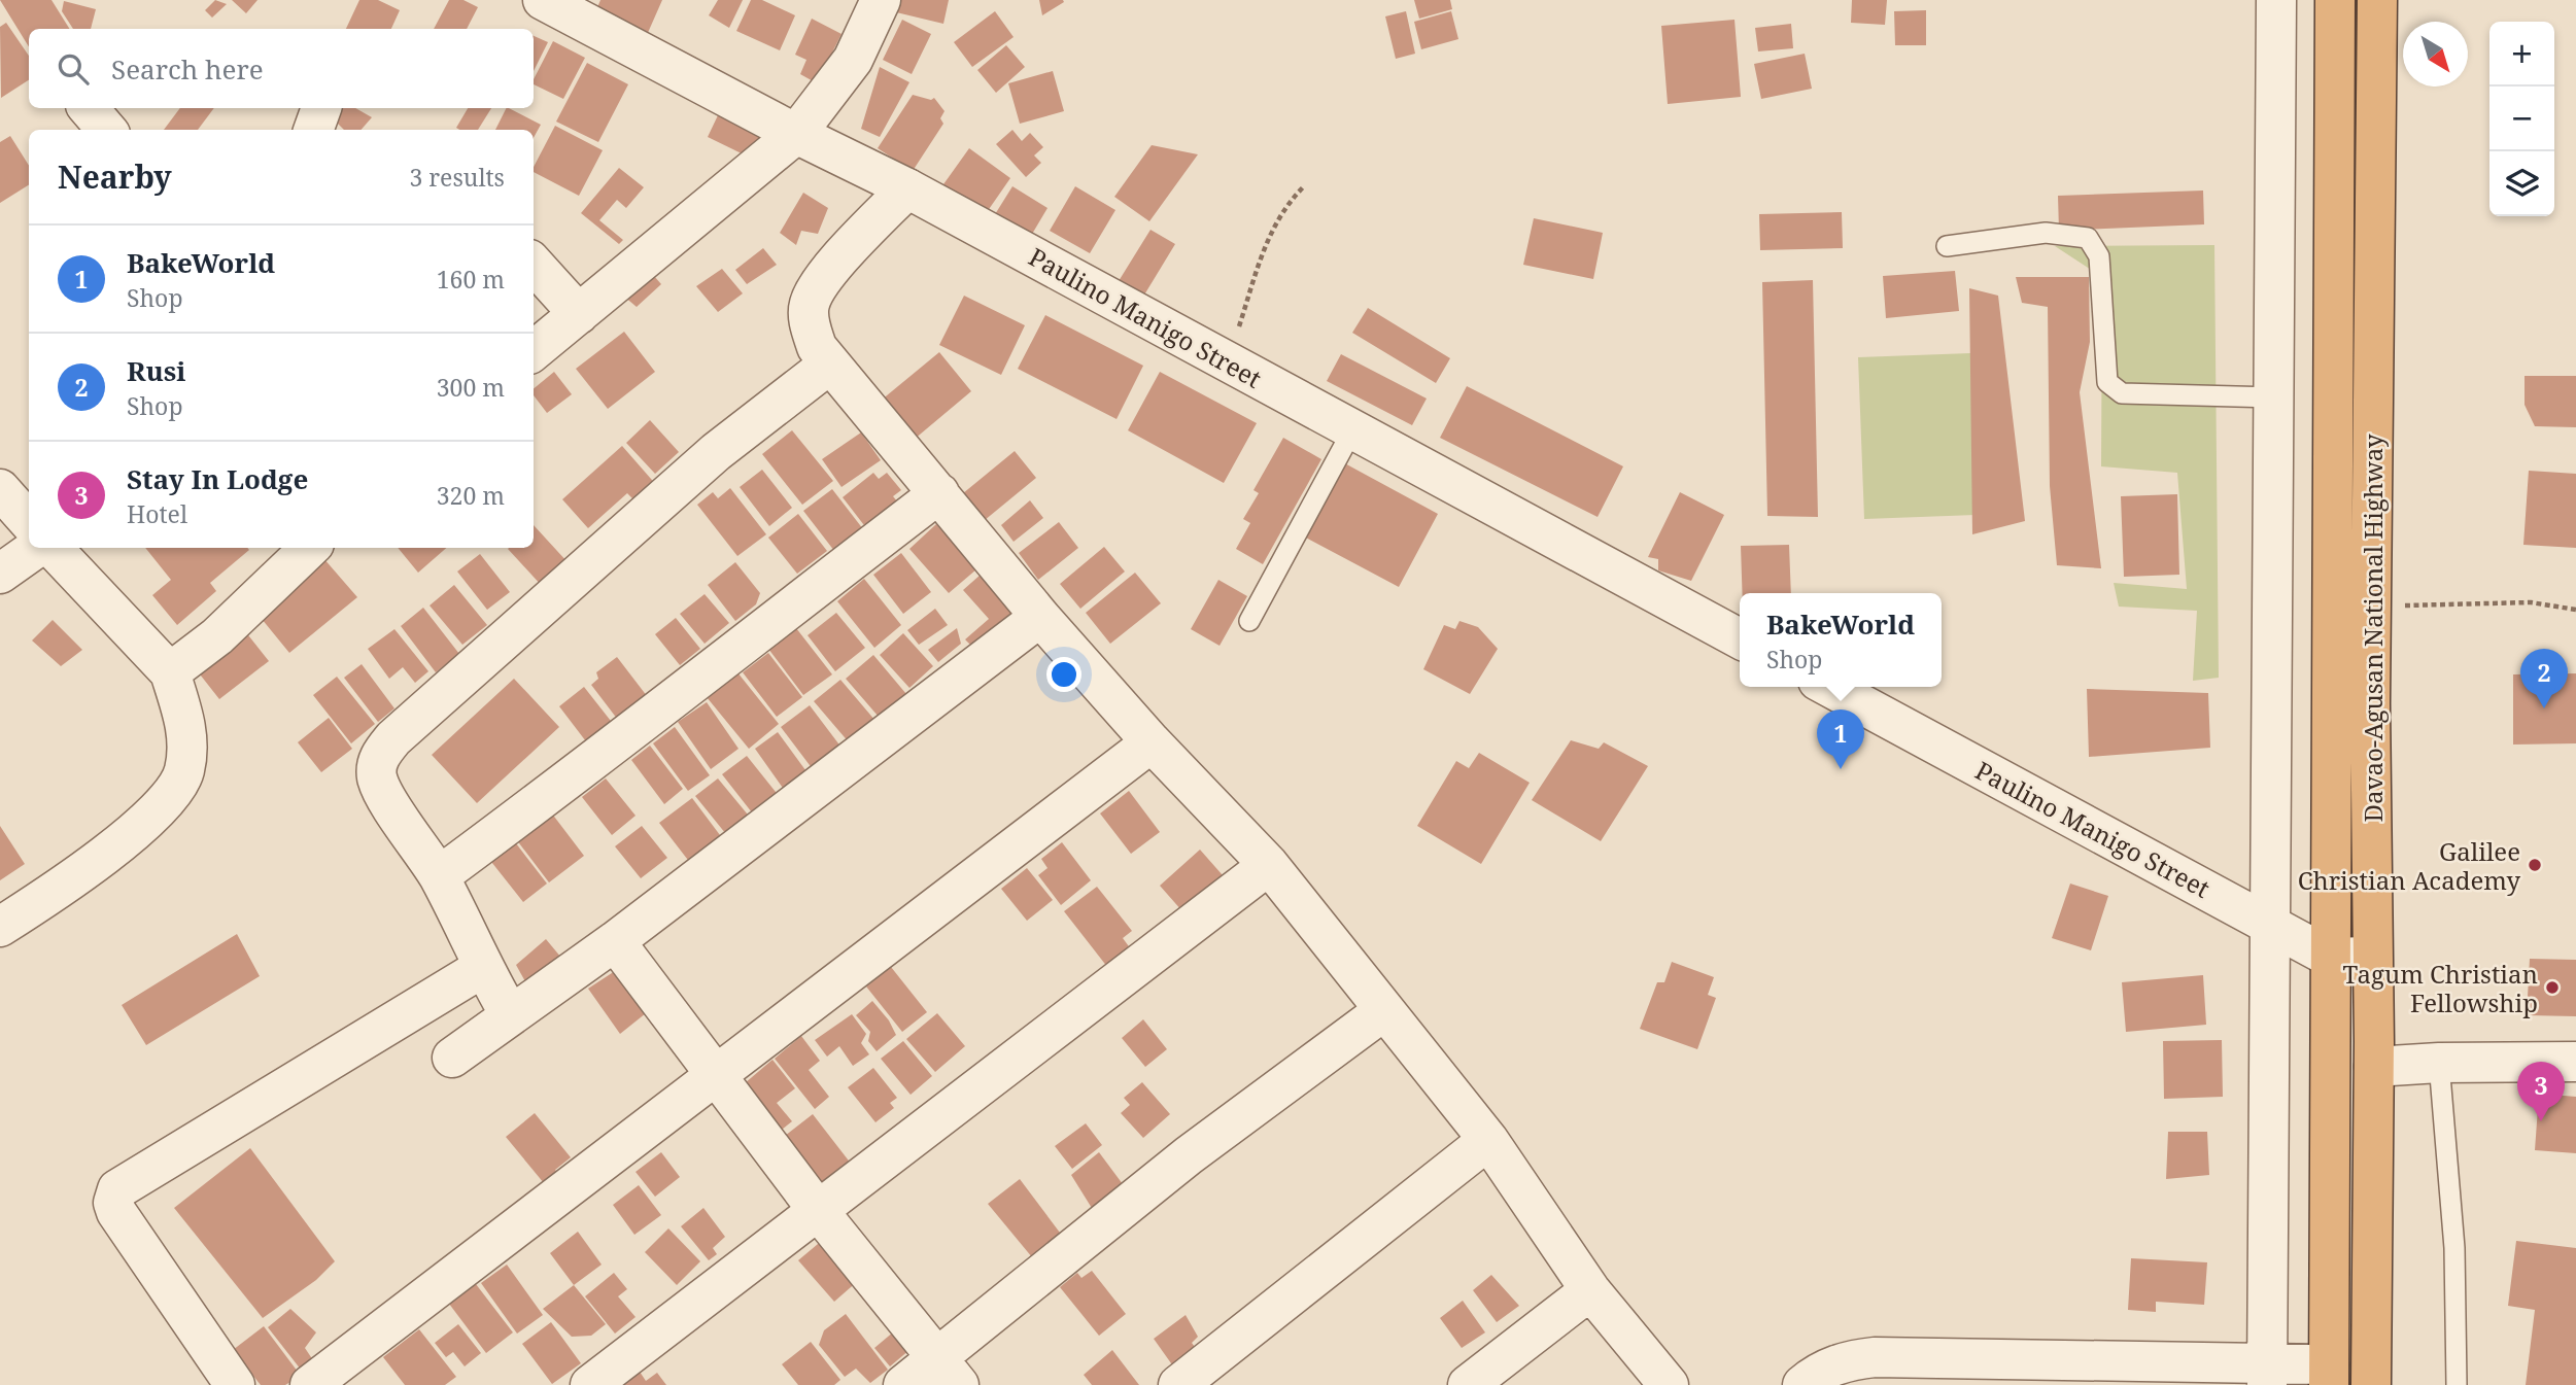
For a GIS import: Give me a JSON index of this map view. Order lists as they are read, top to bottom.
{
  "streets": {
    "highway": ["Davao-Agusan National Highway"],
    "street": ["Paulino Manigo Street"]
  },
  "crossings": [
    ["Paulino Manigo Street", "Davao-Agusan National Highway"]
  ],
  "places": ["Galilee Christian Academy", "Tagum Christian Fellowship"],
  "north": "bottom right",
  "page": {
    "map_buttons": ["+", "−"],
    "search": "Search here",
    "heading": ["Nearby", "3 results"],
    "list": [
      {
        "mark": "1",
        "name": "BakeWorld",
        "note": "Shop",
        "value": "160 m"
      },
      {
        "mark": "2",
        "name": "Rusi",
        "note": "Shop",
        "value": "300 m"
      },
      {
        "mark": "3",
        "name": "Stay In Lodge",
        "note": "Hotel",
        "value": "320 m"
      }
    ],
    "popup": ["BakeWorld", "Shop"],
    "pins": ["2", "1", "3"]
  }
}
